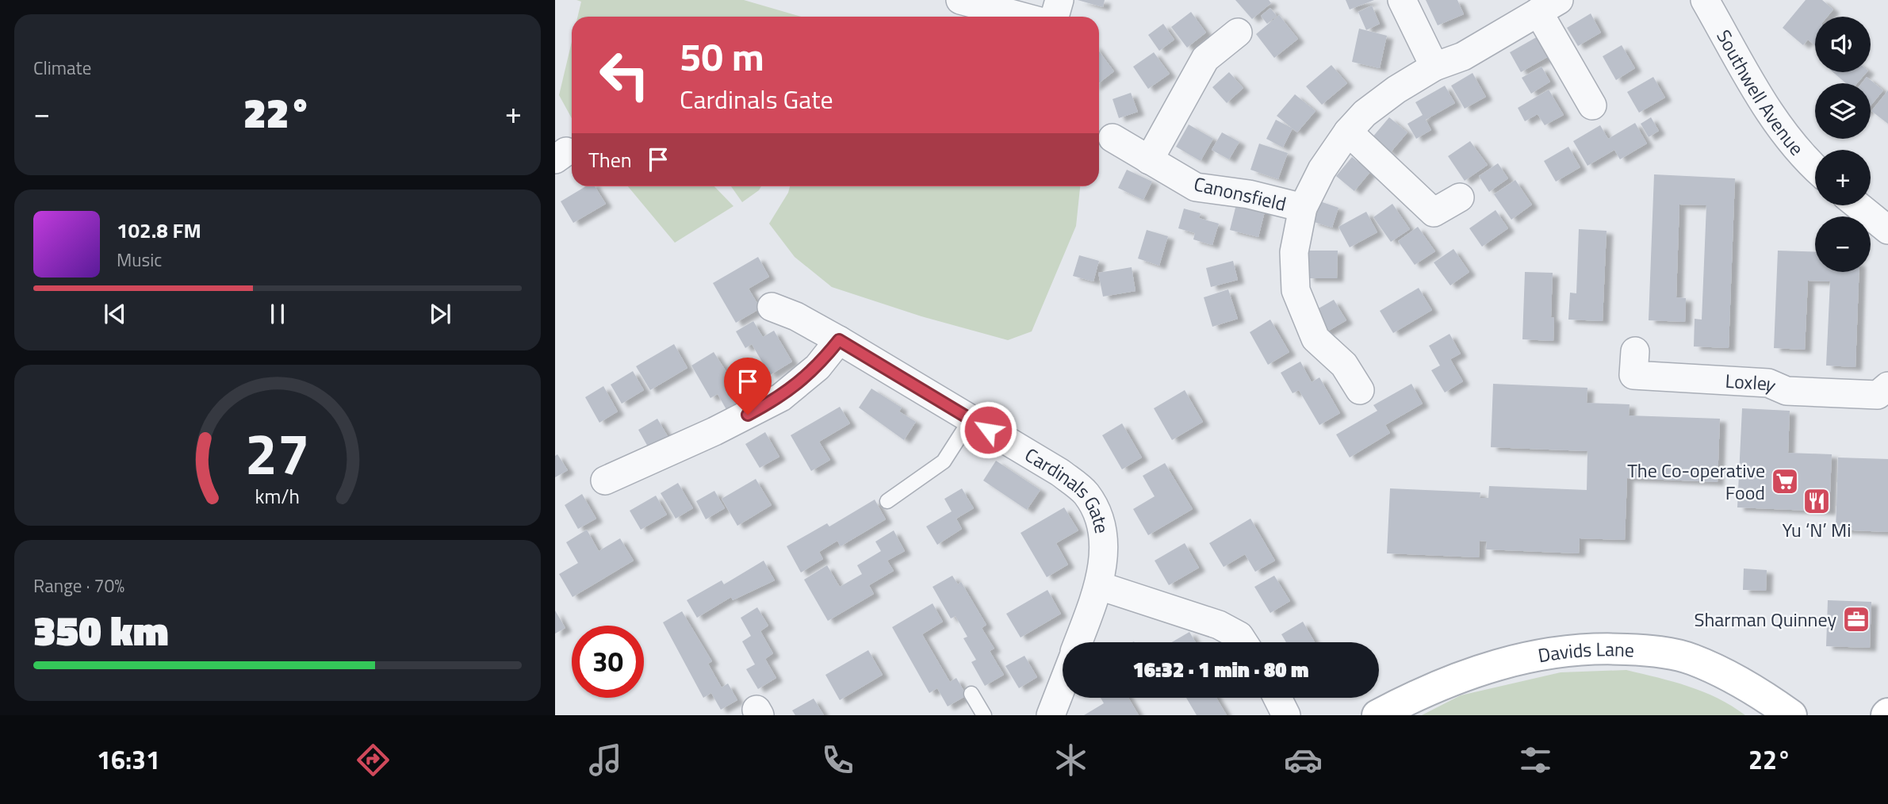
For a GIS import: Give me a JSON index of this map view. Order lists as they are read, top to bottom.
{
  "streets": {
    "street": [
      "Southwell Avenue",
      "Canonsfield",
      "Loxley",
      "Cardinals Gate",
      "Davids Lane"
    ]
  },
  "places": {
    "supermarket": ["The Co-operative Food"],
    "restaurant": ["Yu ‘N’ Mi"],
    "office": ["Sharman Quinney"]
  },
  "page": {
    "tile": [
      "Climate",
      ["Range · 70%", "350 km"]
    ],
    "map_buttons": ["+", "−"],
    "turn": ["50 m", "Cardinals Gate"],
    "heat": ["−", "22°", "+"],
    "then": "Then",
    "song": ["102.8 FM", "Music"],
    "limit": "30",
    "trip": "16:32 · 1 min · 80 m",
    "tabs": ["16:31", "22°"],
    "gauge": ["27", "km/h"]
  }
}
